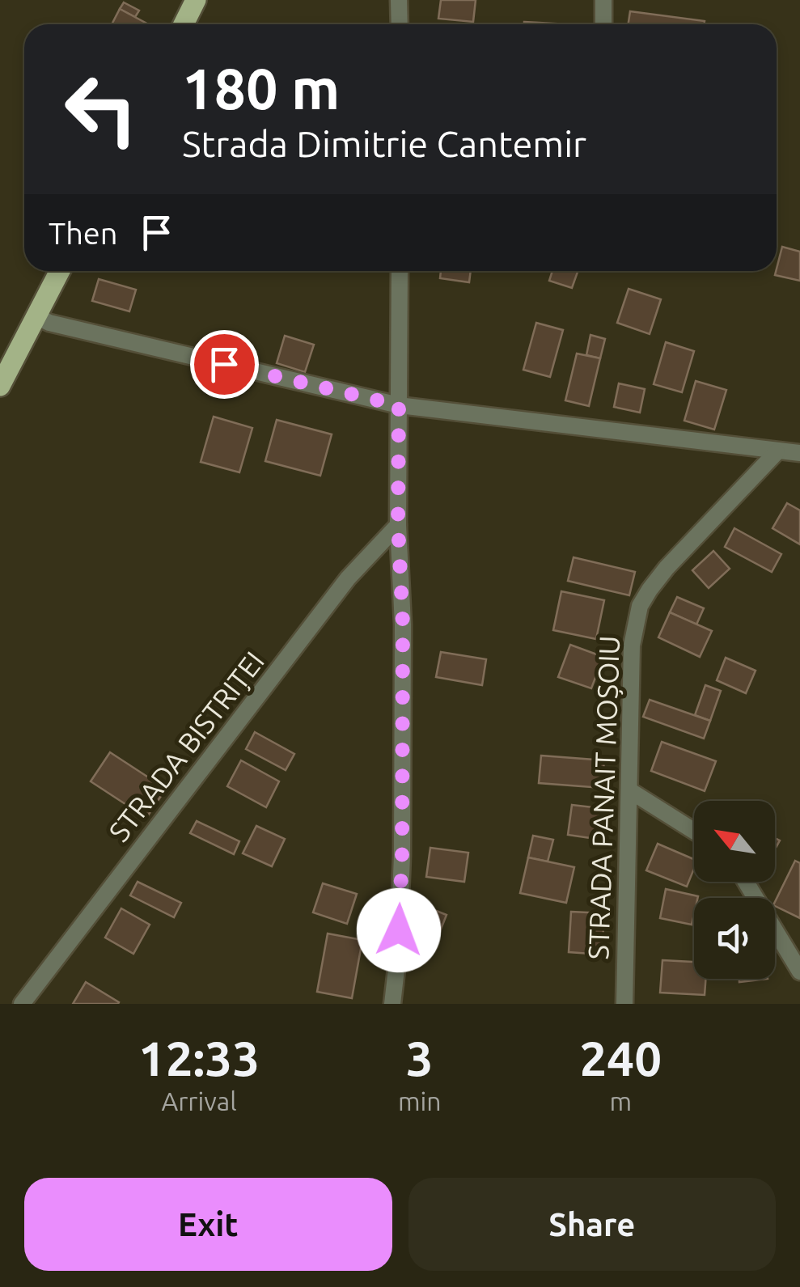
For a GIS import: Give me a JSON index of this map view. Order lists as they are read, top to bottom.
{
  "streets": {
    "street": ["STRADA BISTRIȚEI", "STRADA PANAIT MOȘOIU"]
  },
  "north": "top left",
  "page": {
    "turn": ["180 m", "Strada Dimitrie Cantemir"],
    "then": "Then",
    "eta": [
      "12:33",
      "Arrival",
      "3",
      "min",
      "240",
      "m"
    ],
    "buttons": ["Exit", "Share"]
  }
}
